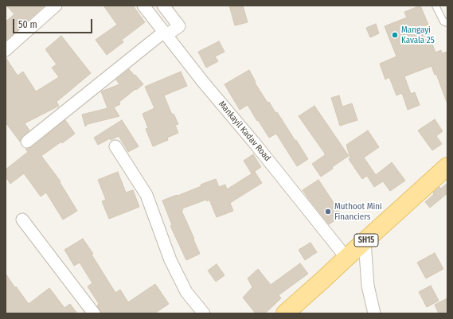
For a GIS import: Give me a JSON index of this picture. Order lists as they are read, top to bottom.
{
  "streets": {
    "main road": ["SH15"],
    "street": ["Mankayil Kadav Road"]
  },
  "crossings": [
    ["Mankayil Kadav Road", "SH15"]
  ],
  "places": ["Mangayi Kavala 25", "Muthoot Mini Financiers"],
  "scale_bar": "50 m"
}
